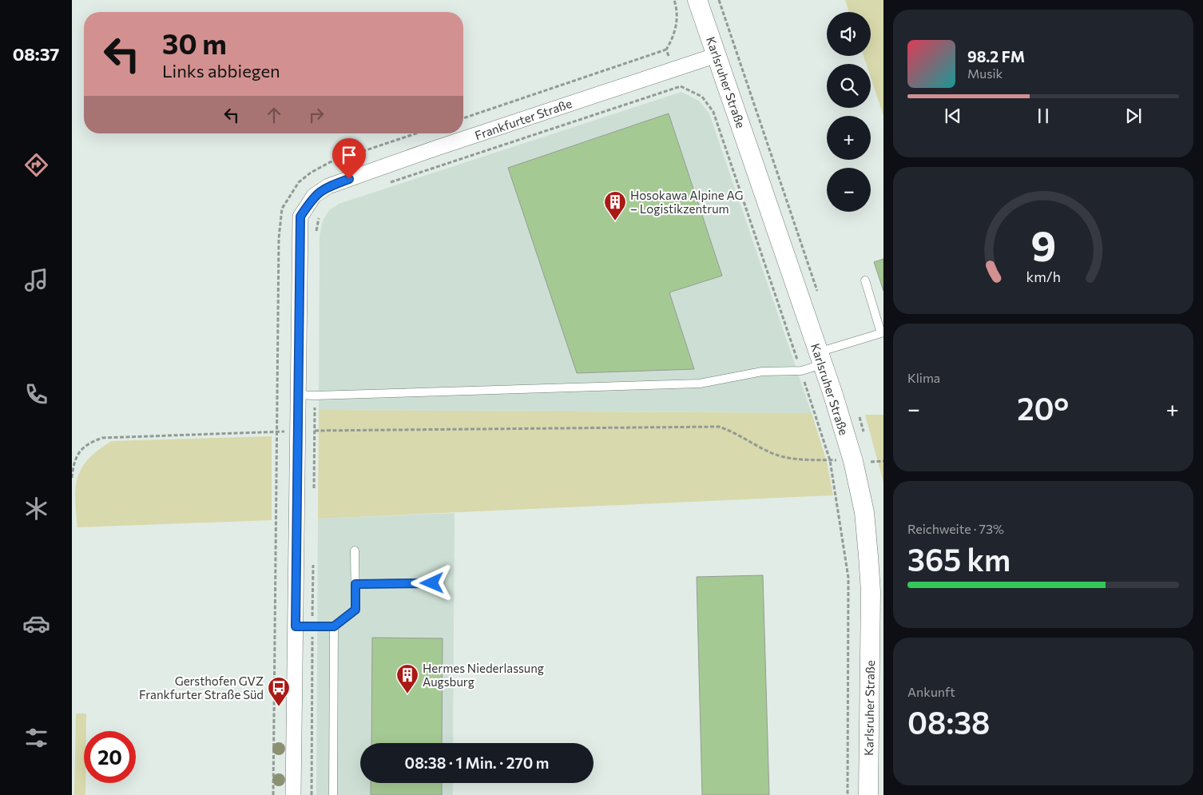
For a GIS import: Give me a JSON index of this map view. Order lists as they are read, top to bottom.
{
  "streets": {
    "street": ["Karlsruher Straße", "Frankfurter Straße"]
  },
  "crossings": [
    ["Karlsruher Straße", "Frankfurter Straße"]
  ],
  "places": {
    "building": ["Hosokawa Alpine AG – Logistikzentrum", "Hermes Niederlassung Augsburg"],
    "bus stop": ["Gersthofen GVZ Frankfurter Straße Süd"]
  },
  "page": {
    "tabs": "08:37",
    "map_buttons": ["+", "−"],
    "turn": ["30 m", "Links abbiegen"],
    "song": ["98.2 FM", "Musik"],
    "tile": [
      "Klima",
      ["Reichweite · 73%", "365 km"],
      ["Ankunft", "08:38"]
    ],
    "heat": ["−", "20°", "+"],
    "limit": "20",
    "trip": "08:38 · 1 Min. · 270 m",
    "gauge": ["9", "km/h"]
  }
}
